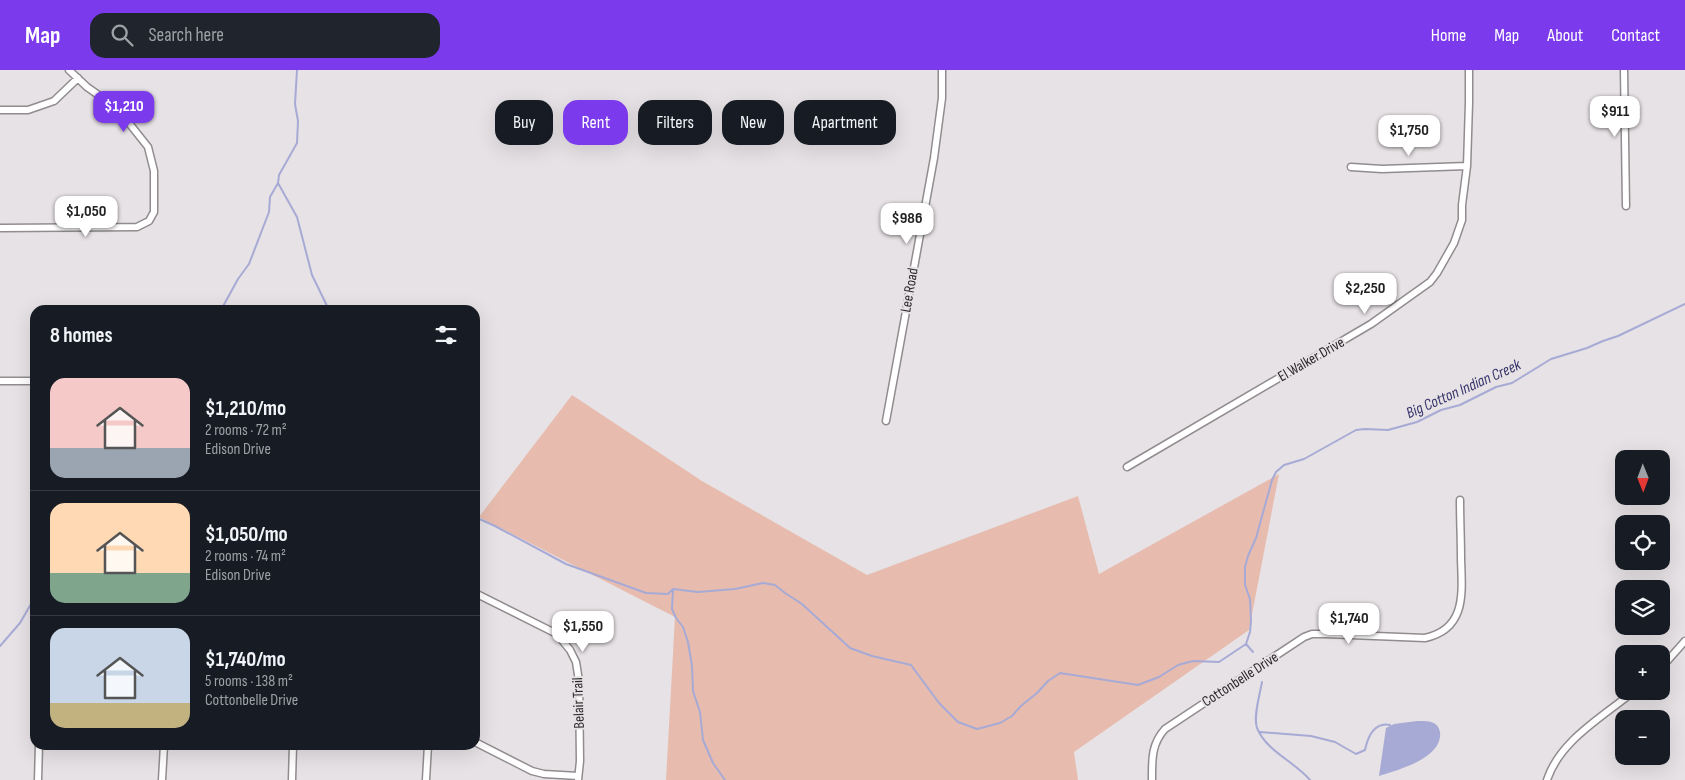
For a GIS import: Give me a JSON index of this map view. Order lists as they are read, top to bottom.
{
  "streets": {
    "street": [
      "Lee Road",
      "El Walker Drive",
      "Cottonbelle Drive",
      "Belair Trail"
    ]
  },
  "water": ["Big Cotton Indian Creek"],
  "north": "bottom",
  "page": {
    "header": "Map",
    "search": "Search here",
    "nav": [
      "Home",
      "Map",
      "About",
      "Contact"
    ],
    "price": [
      "$1,210",
      "$911",
      "$1,750",
      "$1,050",
      "$986",
      "$2,250",
      "$1,740",
      "$1,550"
    ],
    "chip": [
      "Buy",
      "Rent",
      "Filters",
      "New",
      "Apartment"
    ],
    "heading": "8 homes",
    "list": [
      {
        "name": "$1,210/mo",
        "note": "2 rooms · 72 m² · Edison Drive"
      },
      {
        "name": "$1,050/mo",
        "note": "2 rooms · 74 m² · Edison Drive"
      },
      {
        "name": "$1,740/mo",
        "note": "5 rooms · 138 m² · Cottonbelle Drive"
      }
    ],
    "map_buttons": ["+", "−"]
  }
}
